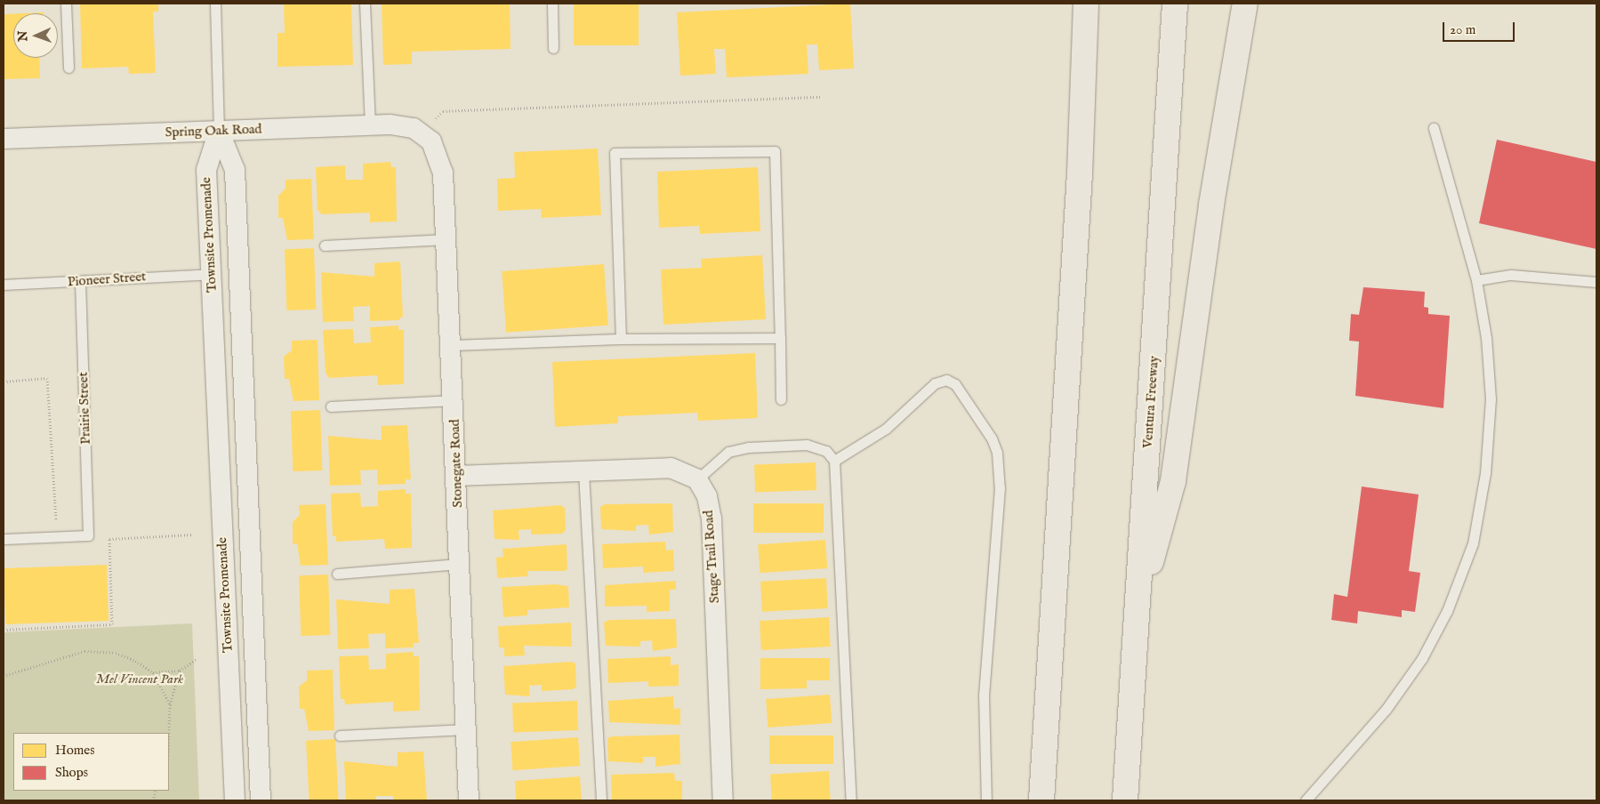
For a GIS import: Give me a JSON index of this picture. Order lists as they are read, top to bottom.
{
  "streets": {
    "highway": ["Ventura Freeway"],
    "street": [
      "Spring Oak Road",
      "Townsite Promenade",
      "Stonegate Road",
      "Stage Trail Road"
    ],
    "lane": ["Pioneer Street", "Prairie Street"]
  },
  "crossings": [
    ["Spring Oak Road", "Townsite Promenade"],
    ["Spring Oak Road", "Stonegate Road"],
    ["Townsite Promenade", "Pioneer Street"],
    ["Pioneer Street", "Prairie Street"]
  ],
  "parks": ["Mel Vincent Park"],
  "legend": ["Homes", "Shops"],
  "scale_bar": "20 m",
  "north": "left"
}
